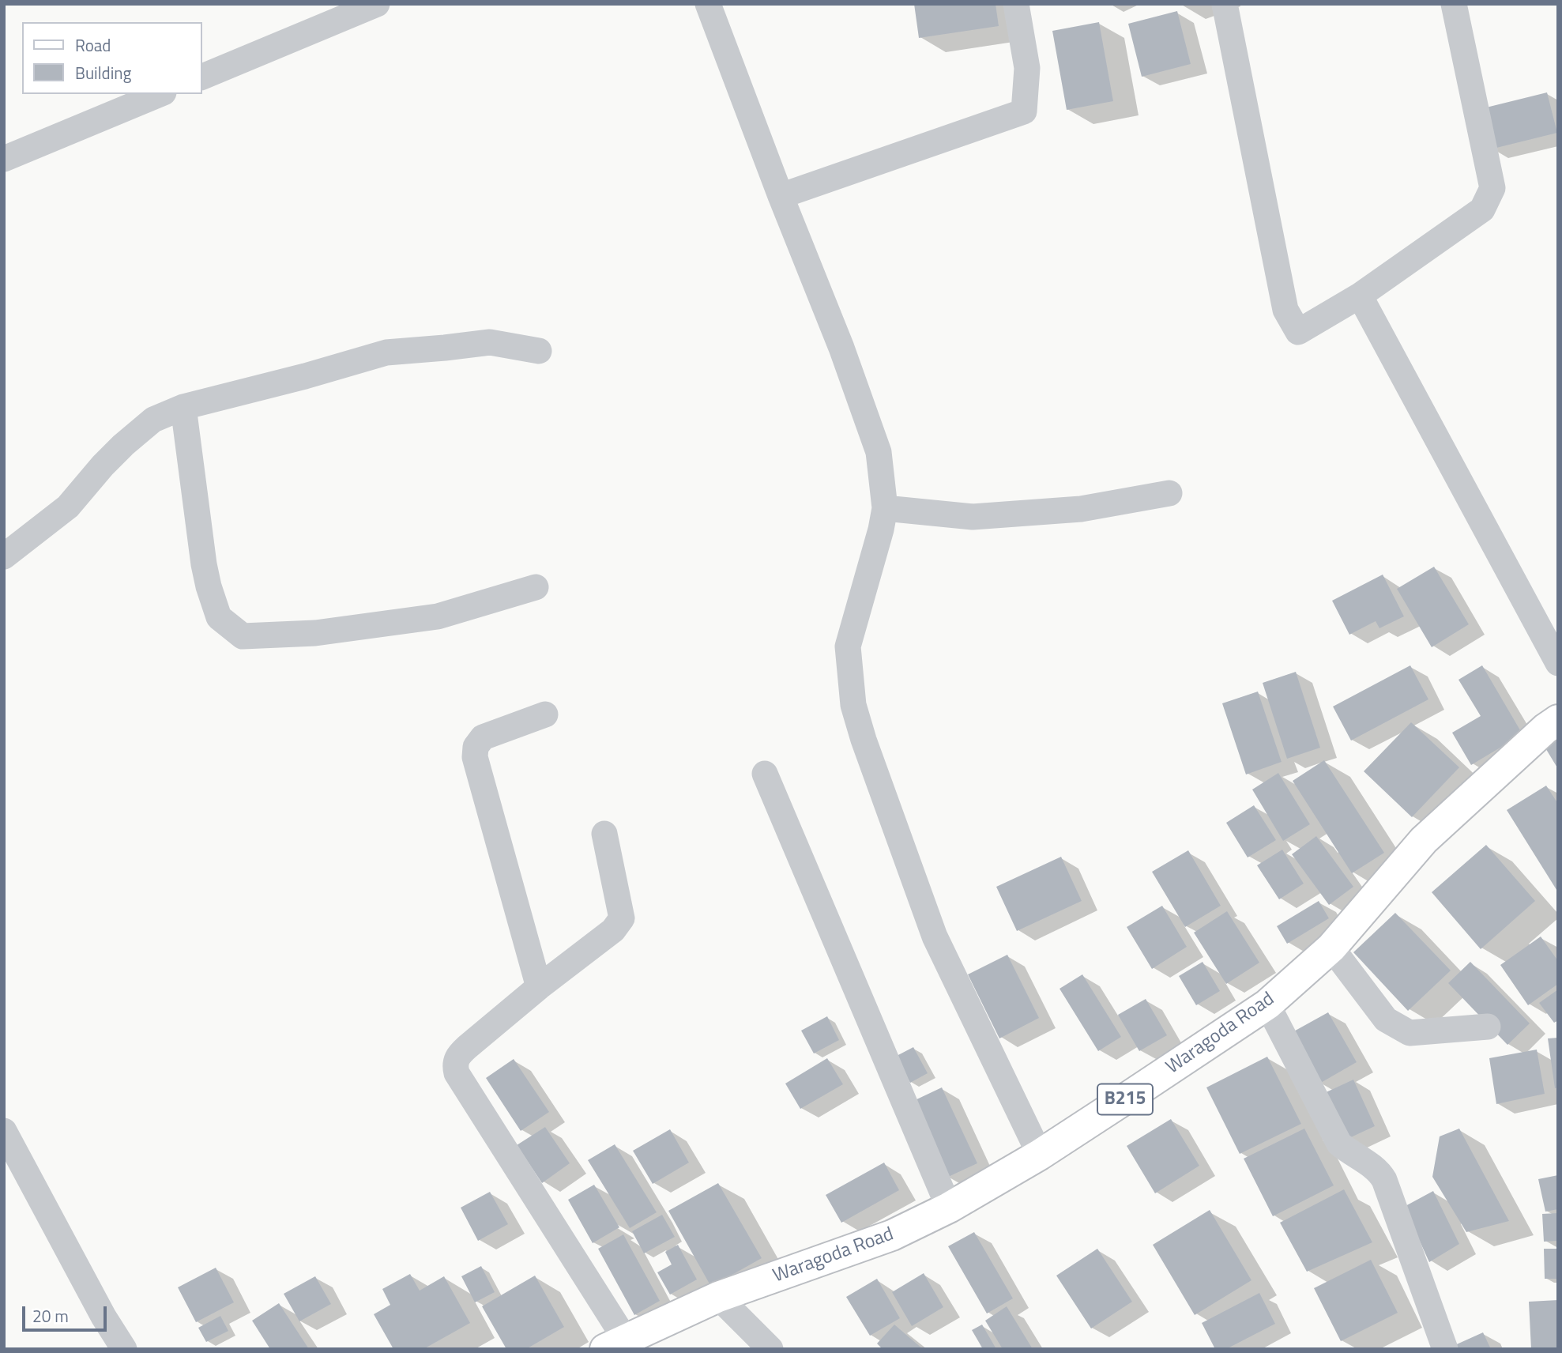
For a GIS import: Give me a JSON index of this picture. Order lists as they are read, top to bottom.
{
  "streets": {
    "main road": ["Waragoda Road", "B215"]
  },
  "legend": ["Road", "Building"],
  "scale_bar": "20 m"
}
